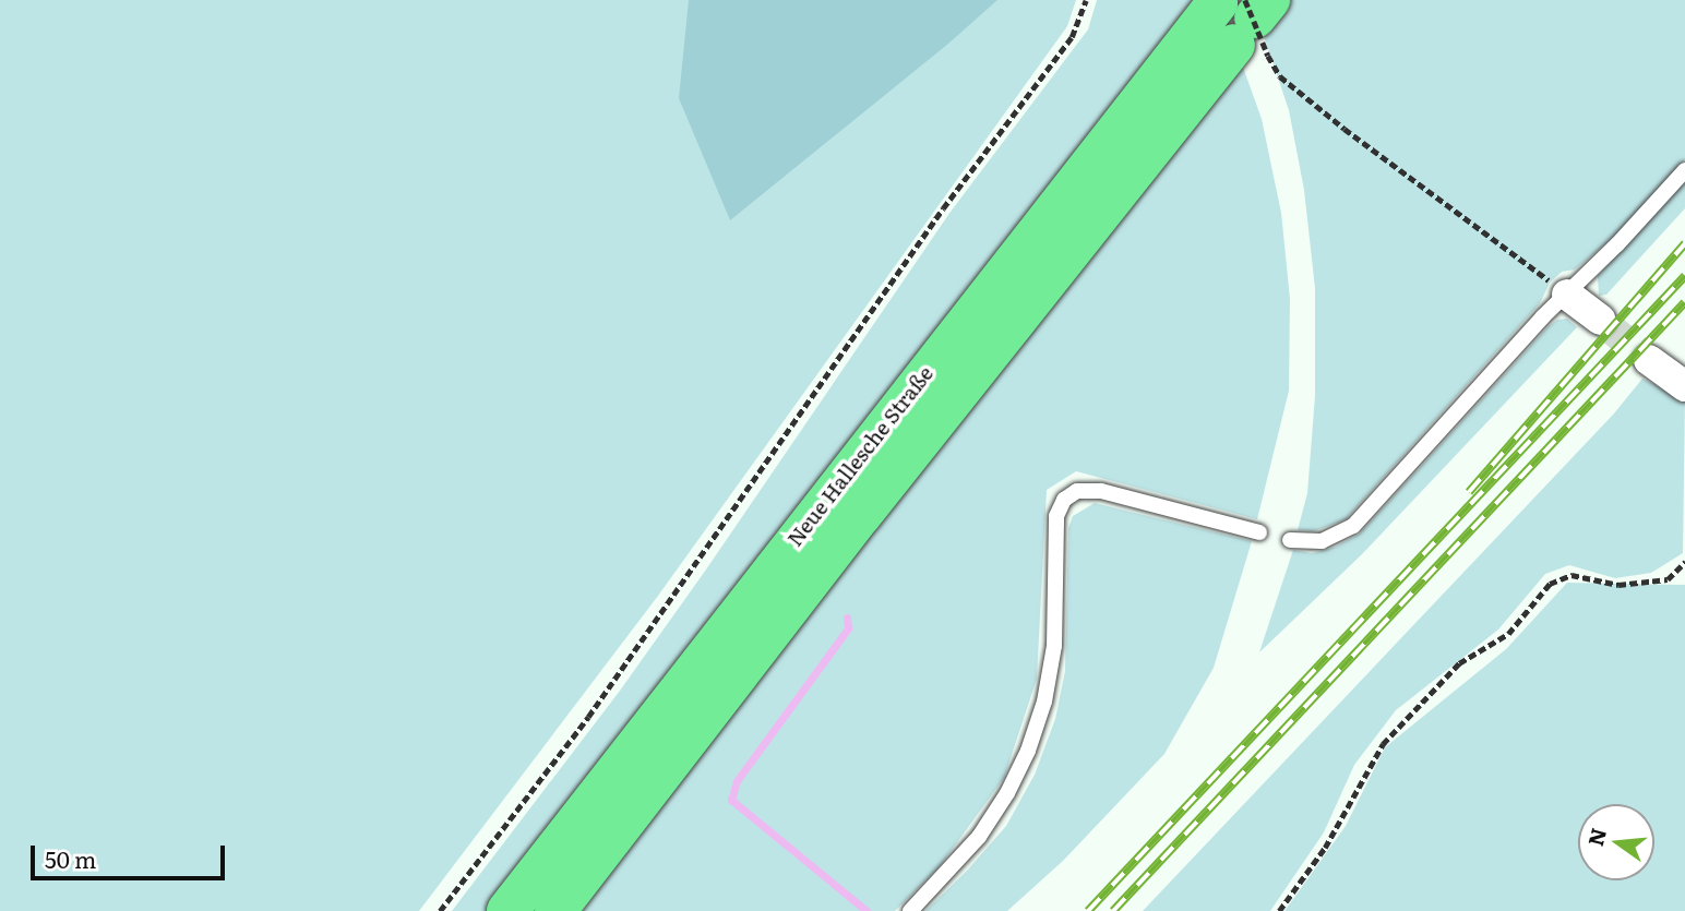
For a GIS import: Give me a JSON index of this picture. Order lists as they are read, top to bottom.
{
  "streets": {
    "main road": ["Neue Hallesche Straße"]
  },
  "scale_bar": "50 m",
  "north": "left"
}
